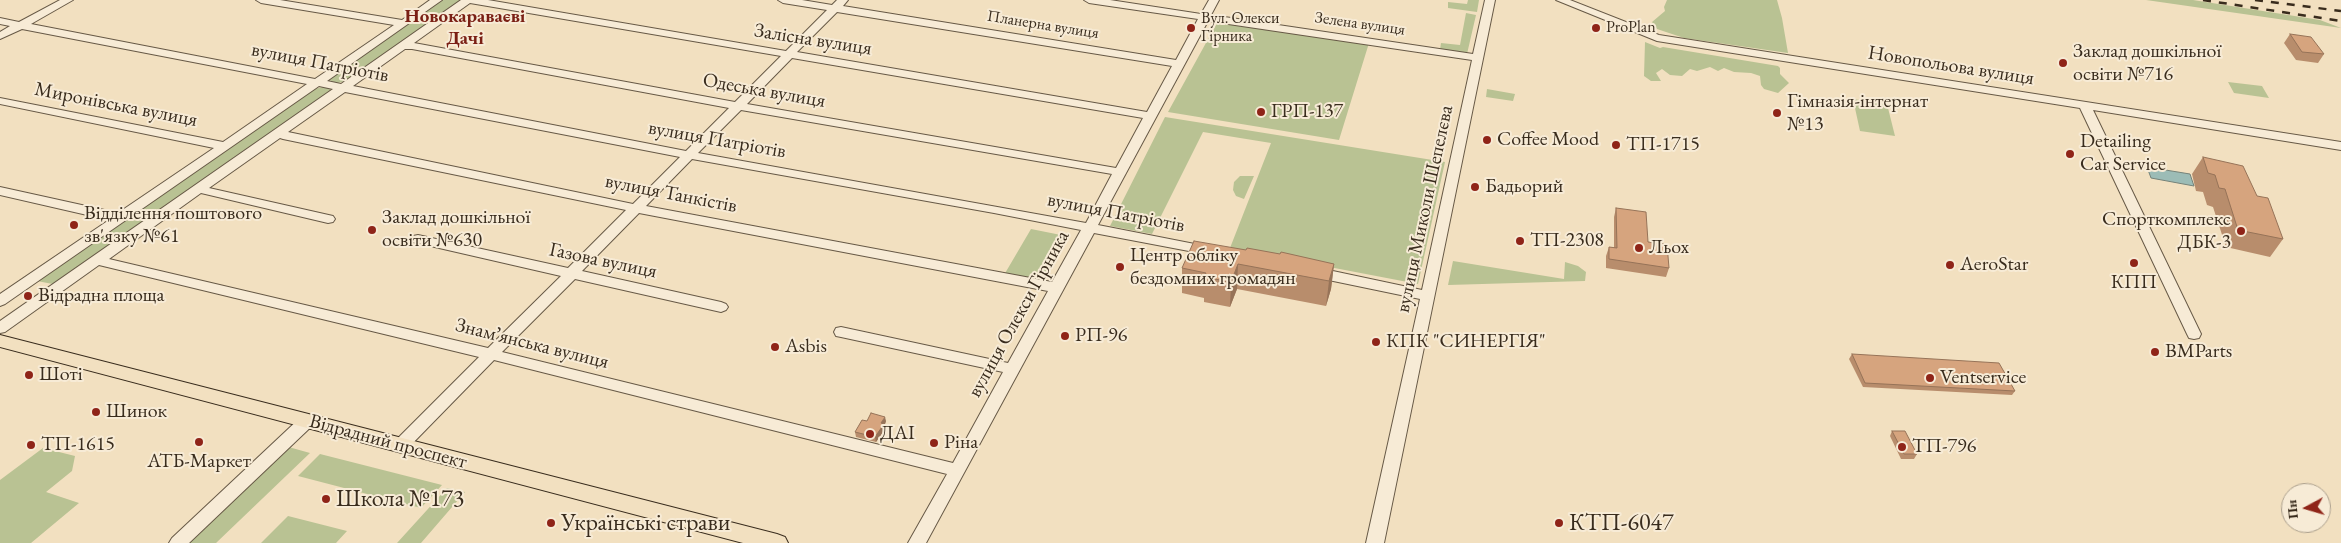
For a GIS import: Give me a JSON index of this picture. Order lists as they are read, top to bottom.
{
  "streets": {
    "main road": ["Відрадний проспект"],
    "street": [
      "Зелена вулиця",
      "Планерна вулиця",
      "Залісна вулиця",
      "вулиця Патріотів",
      "Новопольова вулиця",
      "Одеська вулиця",
      "Миронівська вулиця",
      "вулиця Танкістів",
      "вулиця Миколи Шепелєва",
      "Газова вулиця",
      "вулиця Олекси Гірника",
      "Знамʼянська вулиця"
    ]
  },
  "crossings": [
    ["Зелена вулиця", "вулиця Миколи Шепелєва"],
    ["Зелена вулиця", "вулиця Олекси Гірника"],
    ["Планерна вулиця", "вулиця Олекси Гірника"],
    ["Залісна вулиця", "вулиця Олекси Гірника"],
    ["вулиця Патріотів", "вулиця Олекси Гірника"],
    ["Одеська вулиця", "вулиця Олекси Гірника"],
    ["вулиця Танкістів", "вулиця Олекси Гірника"],
    ["вулиця Олекси Гірника", "Знамʼянська вулиця"]
  ],
  "districts": ["Новокараваєві Дачі"],
  "places": [
    "Вул. Олекси Гірника",
    "ProPlan",
    "Заклад дошкільної освіти №716",
    "ГРП-137",
    "Гімназія-інтернат №13",
    "Coffee Mood",
    "ТП-1715",
    "Detailing Car Service",
    "Бадьорий",
    "Відділення поштового зв'язку №61",
    "Заклад дошкільної освіти №630",
    "Спорткомплекс ДБК-3",
    "ТП-2308",
    "Льох",
    "КПП",
    "AeroStar",
    "Центр обліку бездомних громадян",
    "Відрадна площа",
    "РП-96",
    "КПК \"СИНЕРГІЯ\"",
    "Asbis",
    "BMParts",
    "Шоті",
    "Ventservice",
    "Шинок",
    "ДАІ",
    "АТБ-Маркет",
    "Ріна",
    "ТП-1615",
    "ТП-796",
    "Школа №173",
    "Українські страви",
    "КТП-6047"
  ],
  "north": "left"
}
